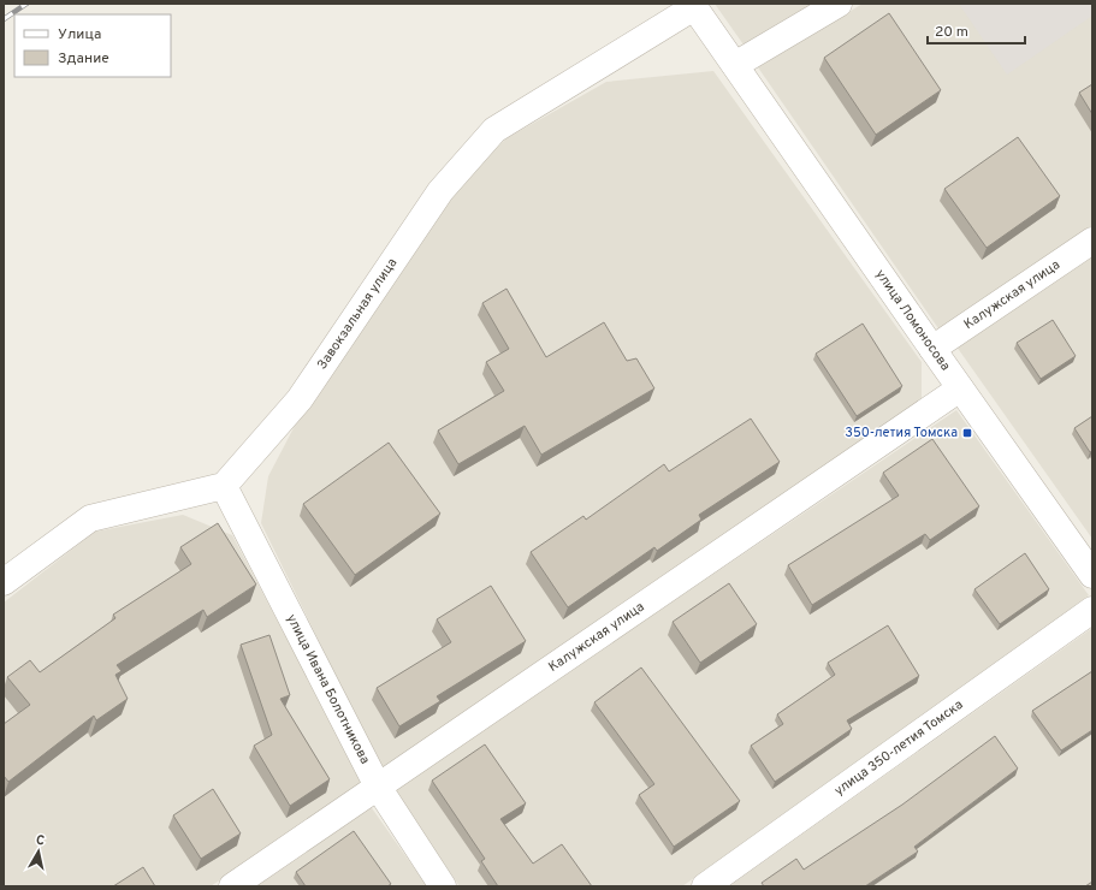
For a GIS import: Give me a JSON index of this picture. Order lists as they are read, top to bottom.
{
  "streets": {
    "street": [
      "Калужская улица",
      "Завокзальная улица",
      "улица Ломоносова",
      "улица Ивана Болотникова",
      "улица 350-летия Томска"
    ]
  },
  "crossings": [
    ["Калужская улица", "улица Ломоносова"],
    ["Калужская улица", "улица Ивана Болотникова"],
    ["Завокзальная улица", "улица Ломоносова"],
    ["Завокзальная улица", "улица Ивана Болотникова"]
  ],
  "places": {
    "transit": ["350-летия Томска"]
  },
  "legend": ["Улица", "Здание"],
  "scale_bar": "20 m",
  "north": "top"
}
